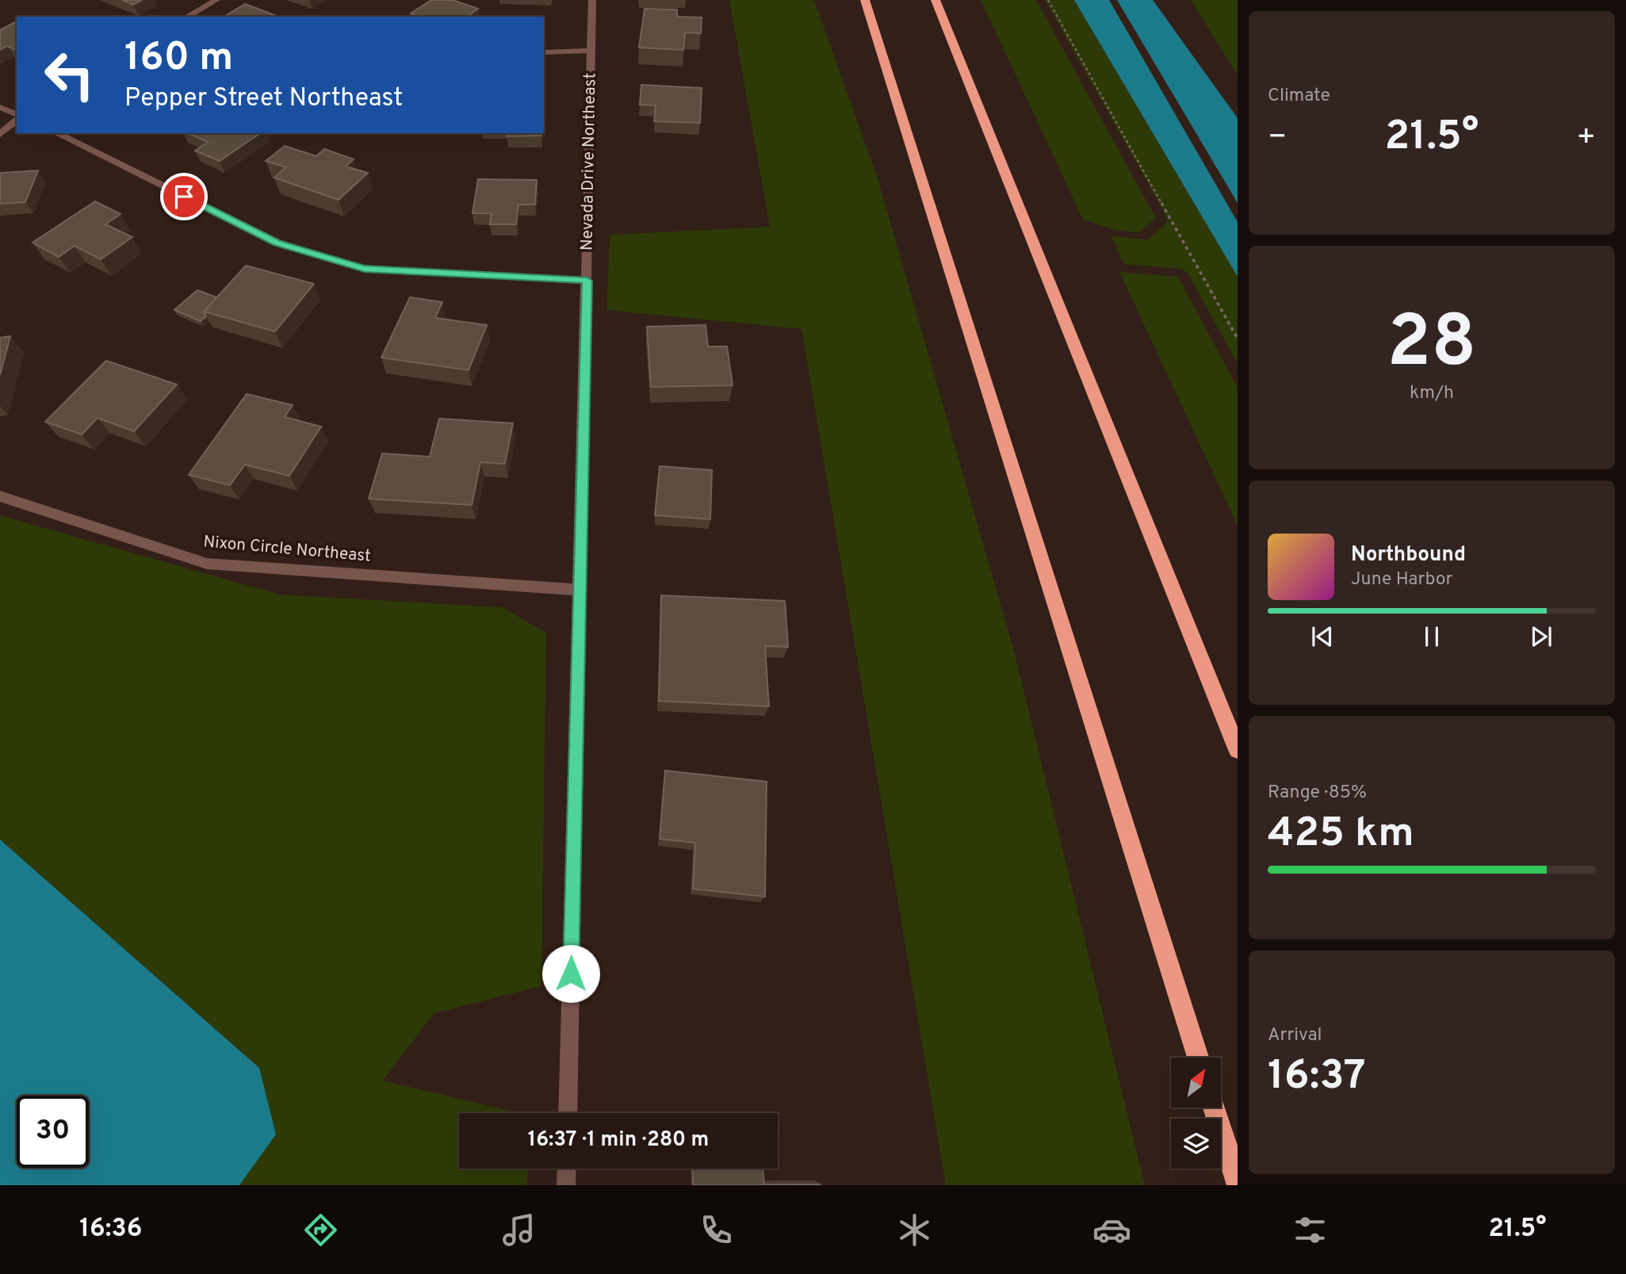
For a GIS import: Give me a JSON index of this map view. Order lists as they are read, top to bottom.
{
  "streets": {
    "street": ["Nevada Drive Northeast", "Nixon Circle Northeast"]
  },
  "crossings": [
    ["Nevada Drive Northeast", "Nixon Circle Northeast"]
  ],
  "north": "top right",
  "page": {
    "tile": [
      "Climate",
      ["28", "km/h"],
      ["Range · 85%", "425 km"],
      ["Arrival", "16:37"]
    ],
    "turn": ["160 m", "Pepper Street Northeast"],
    "heat": ["−", "21.5°", "+"],
    "song": ["Northbound", "June Harbor"],
    "limit": "30",
    "trip": "16:37 · 1 min · 280 m",
    "tabs": ["16:36", "21.5°"]
  }
}
